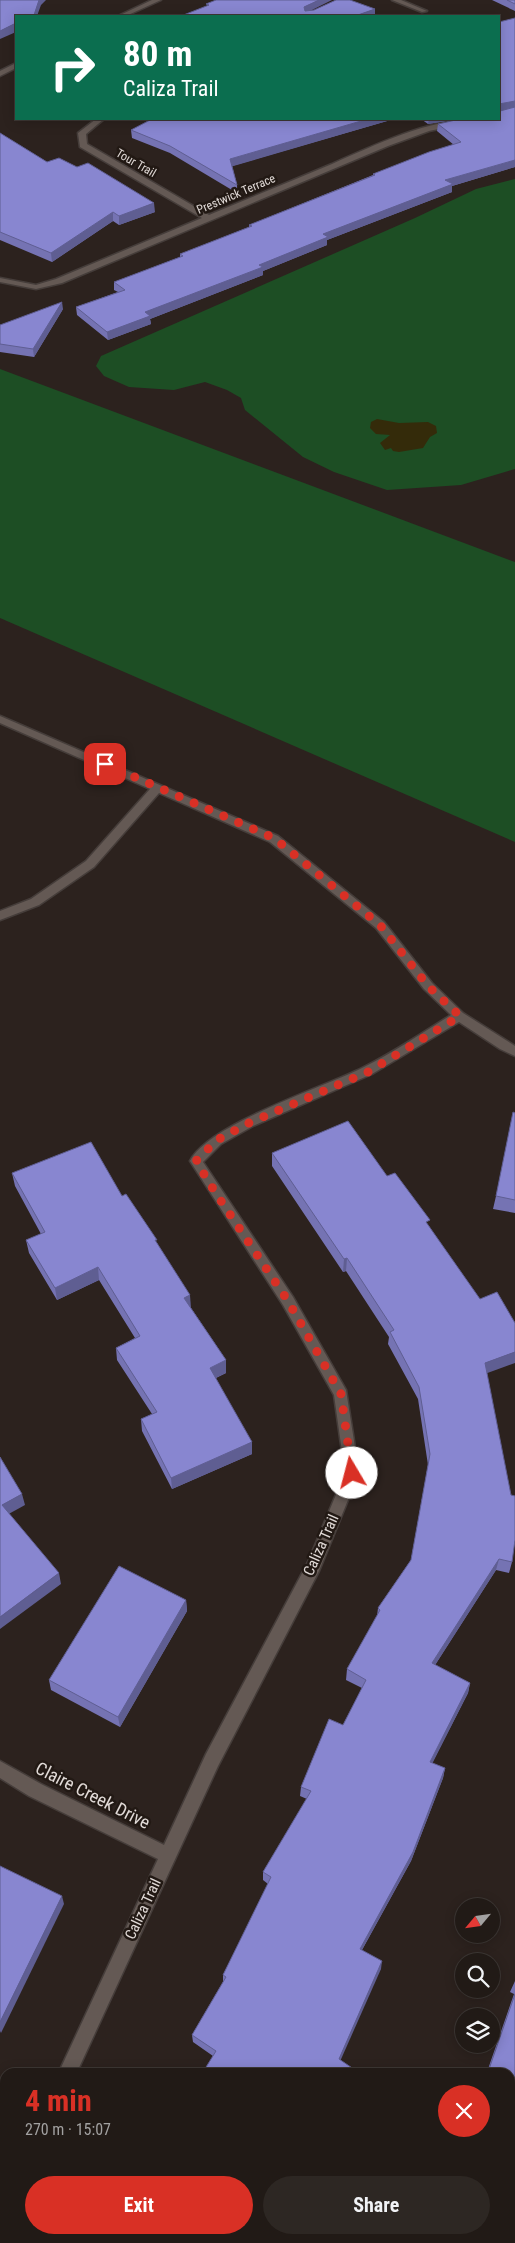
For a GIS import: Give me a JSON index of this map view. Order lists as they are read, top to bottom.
{
  "streets": {
    "street": [
      "Tour Trail",
      "Prestwick Terrace",
      "Caliza Trail",
      "Claire Creek Drive"
    ]
  },
  "crossings": [
    ["Tour Trail", "Prestwick Terrace"],
    ["Caliza Trail", "Claire Creek Drive"]
  ],
  "north": "bottom left",
  "page": {
    "turn": ["80 m", "Caliza Trail"],
    "heading": ["4 min", "270 m · 15:07"],
    "buttons": ["Exit", "Share"]
  }
}
